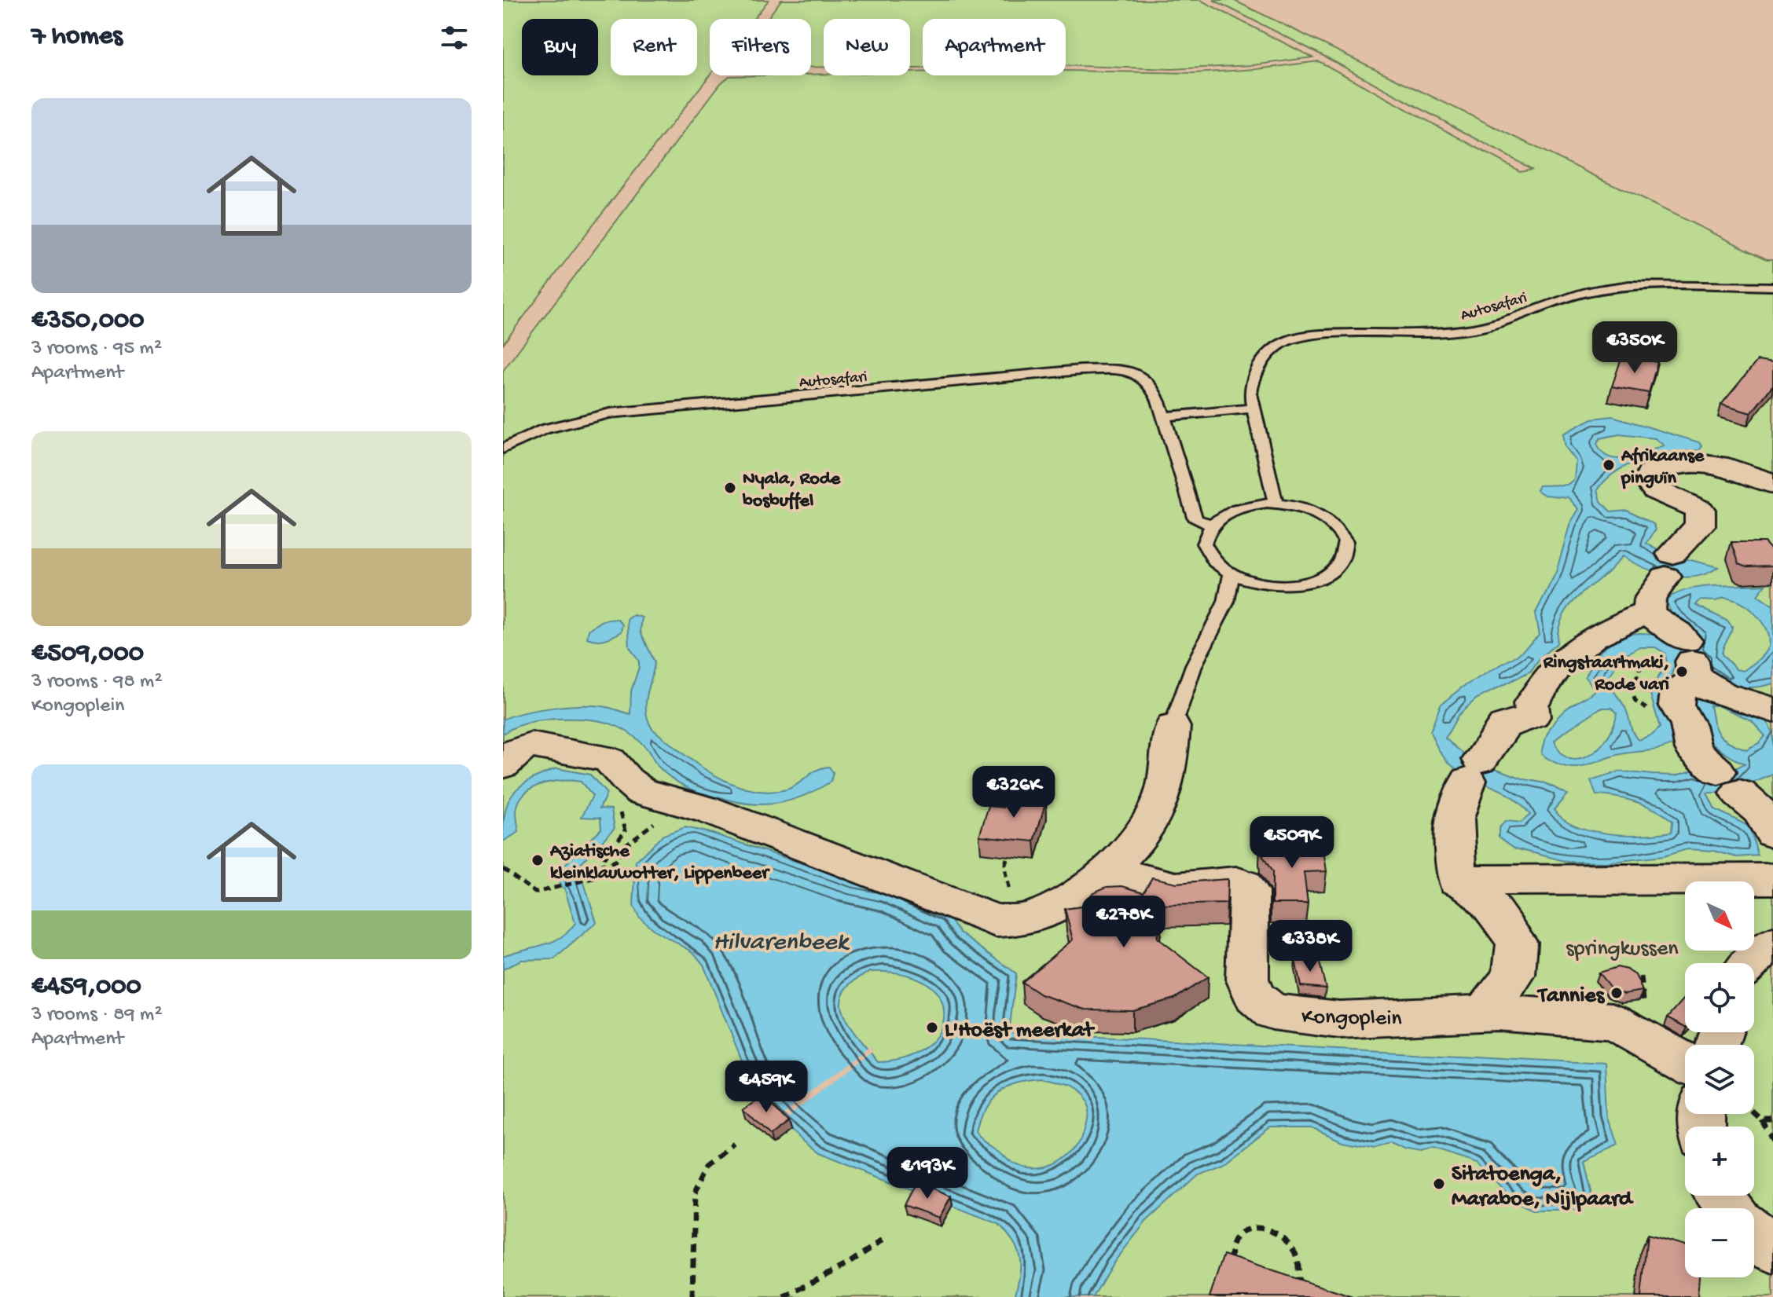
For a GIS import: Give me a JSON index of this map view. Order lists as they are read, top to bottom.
{
  "streets": {
    "street": ["Kongoplein"],
    "lane": ["Autosafari"]
  },
  "water": ["Hilvarenbeek"],
  "parks": ["springkussen"],
  "places": [
    "Afrikaanse pinguïn",
    "Nyala, Rode bosbuffel",
    "Ringstaartmaki, Rode vari",
    "Aziatische kleinklauwotter, Lippenbeer",
    "Tannies",
    "L'Hoëst meerkat",
    "Sitatoenga, Maraboe, Nijlpaard"
  ],
  "north": "bottom right",
  "page": {
    "heading": "7 homes",
    "chip": [
      "Buy",
      "Rent",
      "Filters",
      "New",
      "Apartment"
    ],
    "list": [
      {
        "name": "€350,000",
        "note": "3 rooms · 95 m² · Apartment"
      },
      {
        "name": "€509,000",
        "note": "3 rooms · 98 m² · Kongoplein"
      },
      {
        "name": "€459,000",
        "note": "3 rooms · 89 m² · Apartment"
      }
    ],
    "price": [
      "€350K",
      "€326K",
      "€509K",
      "€278K",
      "€338K",
      "€459K",
      "€193K"
    ],
    "map_buttons": ["+", "−"]
  }
}
